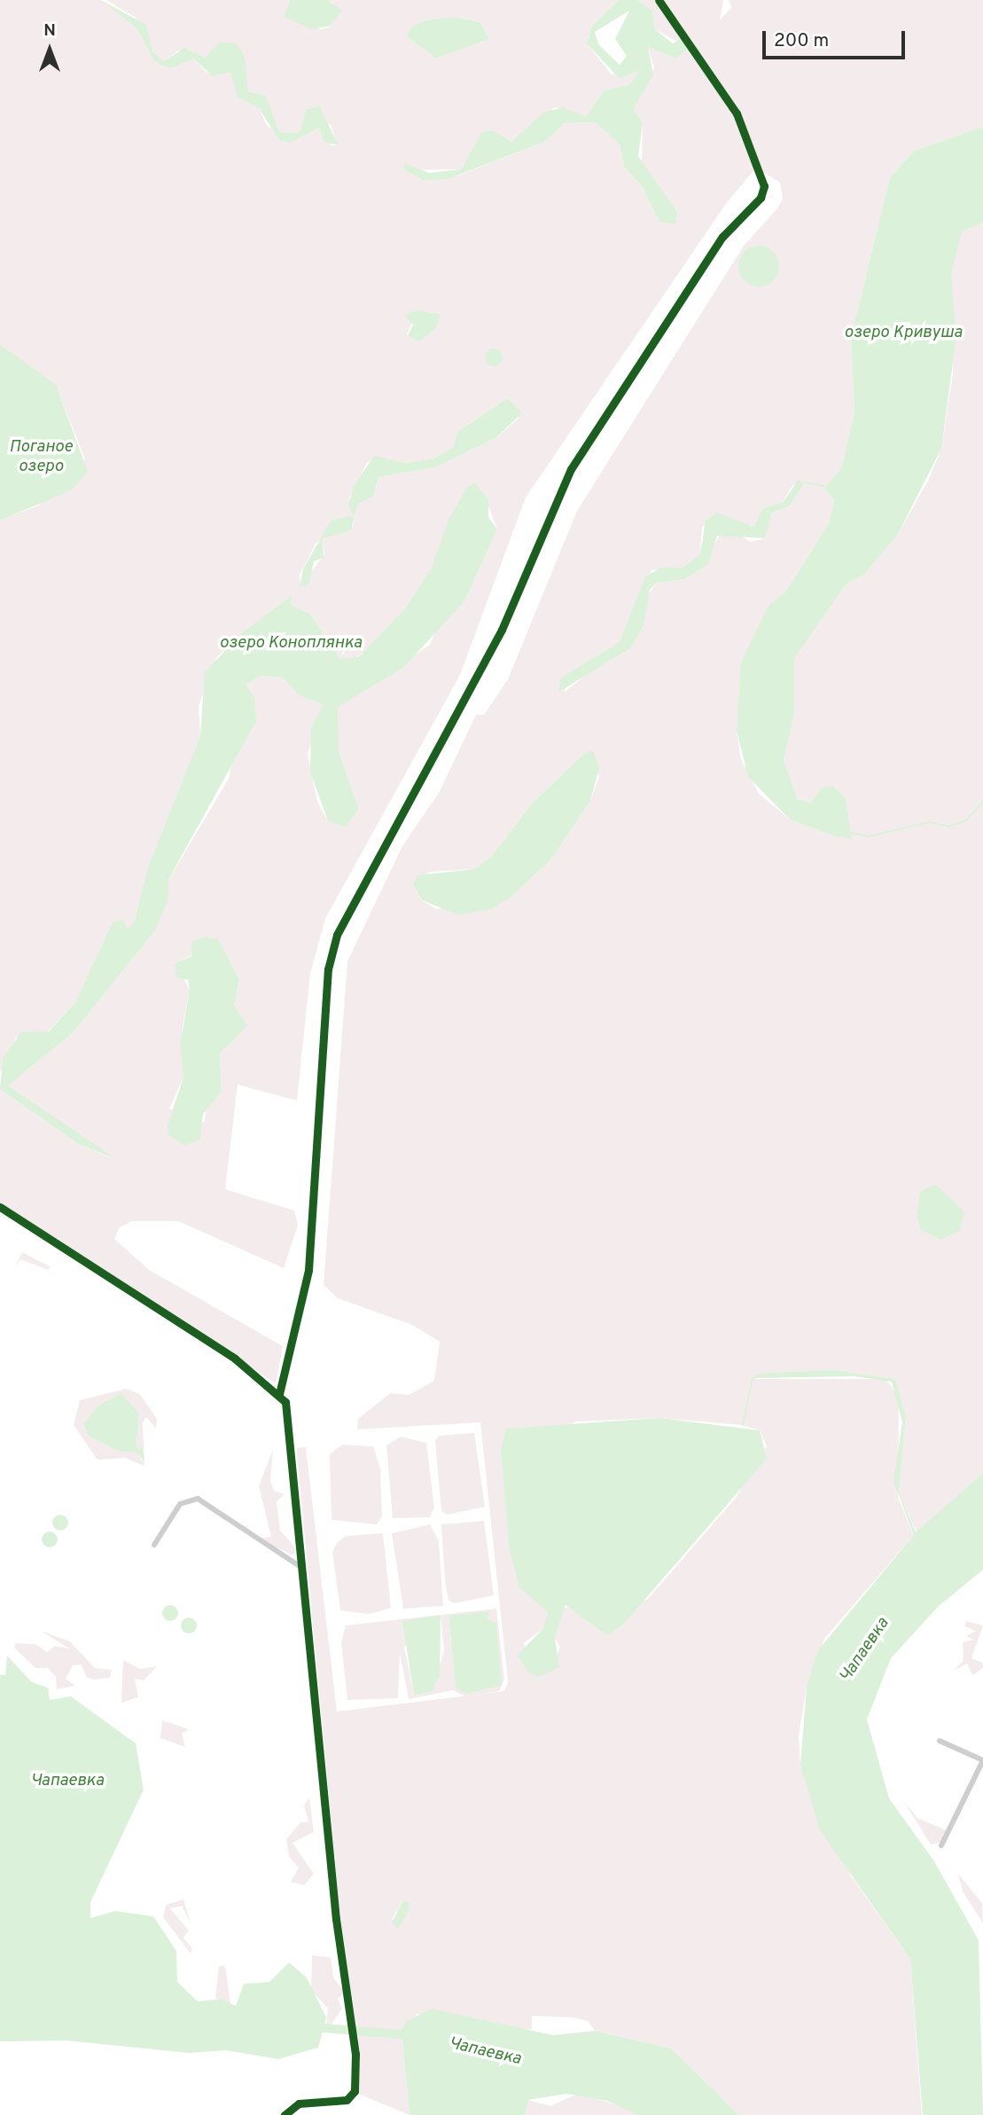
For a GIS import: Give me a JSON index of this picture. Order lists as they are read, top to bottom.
{
  "water": [
    "озеро Кривуша",
    "Поганое озеро",
    "озеро Коноплянка",
    "Чапаевка"
  ],
  "scale_bar": "200 m",
  "north": "top"
}
